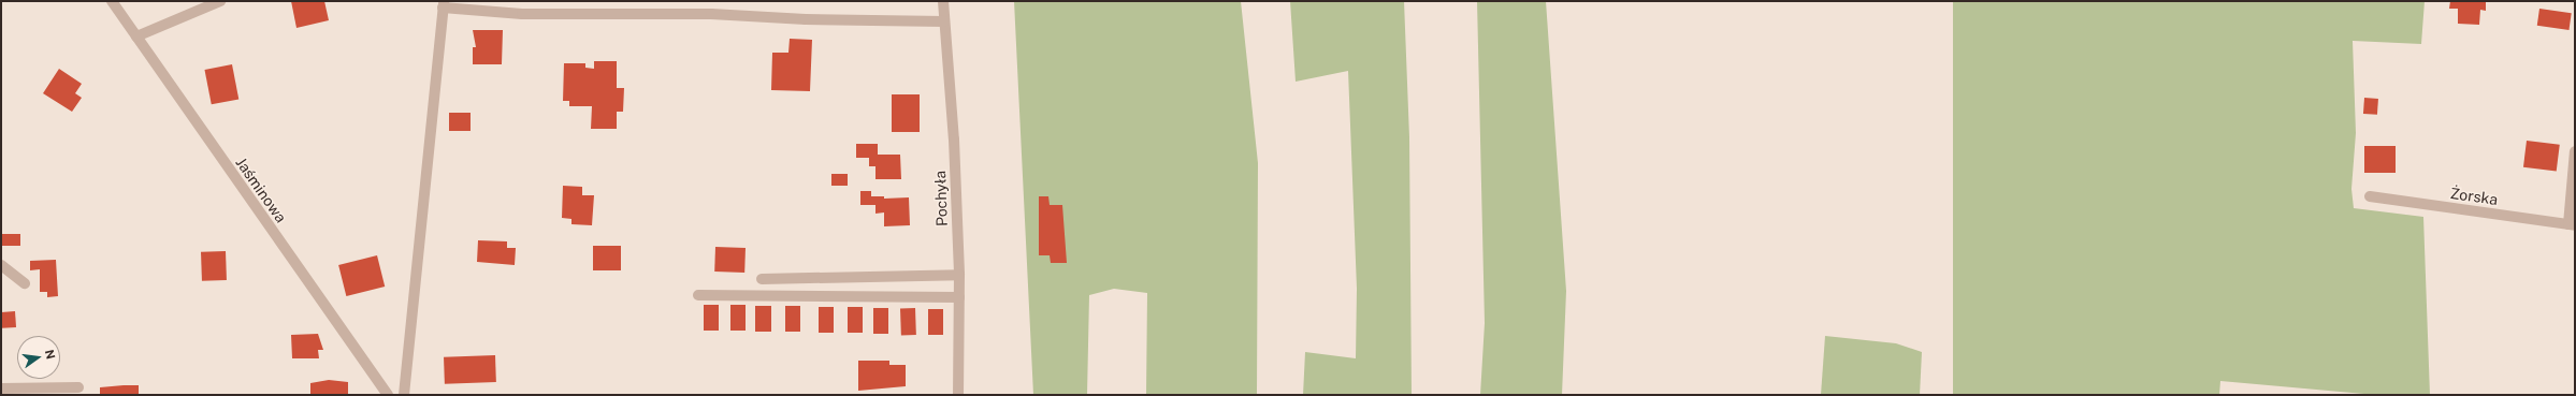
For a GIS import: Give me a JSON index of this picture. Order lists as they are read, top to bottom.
{
  "streets": {
    "street": ["Jaśminowa", "Żorska", "Pochyła"]
  },
  "north": "right"
}
